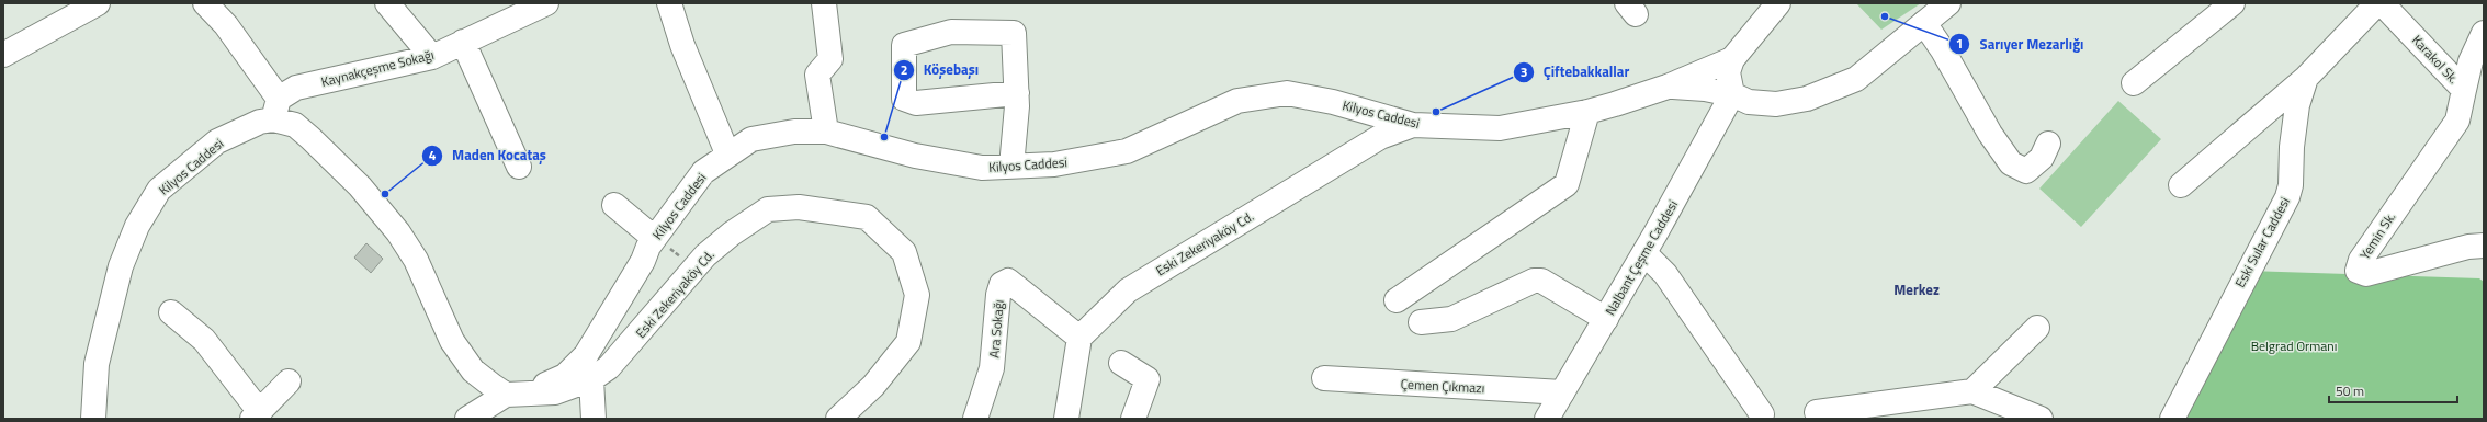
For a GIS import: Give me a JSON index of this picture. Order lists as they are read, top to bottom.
{
  "streets": {
    "street": [
      "Karakol Sk.",
      "Kaynakçeşme Sokağı",
      "Kilyos Caddesi",
      "Yemin Sk.",
      "Eski Sular Caddesi",
      "Eski Zekeriyaköy Cd.",
      "Nalbant Çeşme Caddesi",
      "Ara Sokağı",
      "Çemen Çıkmazı"
    ]
  },
  "crossings": [
    ["Karakol Sk.", "Yemin Sk."],
    ["Kaynakçeşme Sokağı", "Kilyos Caddesi"],
    ["Kilyos Caddesi", "Eski Zekeriyaköy Cd."],
    ["Eski Zekeriyaköy Cd.", "Ara Sokağı"],
    ["Nalbant Çeşme Caddesi", "Çemen Çıkmazı"]
  ],
  "districts": ["Merkez"],
  "parks": ["Belgrad Ormanı"],
  "places": [
    "Sarıyer Mezarlığı",
    "Çiftebakkallar",
    "Köşebaşı",
    "Maden Kocataş"
  ],
  "scale_bar": "50 m"
}
